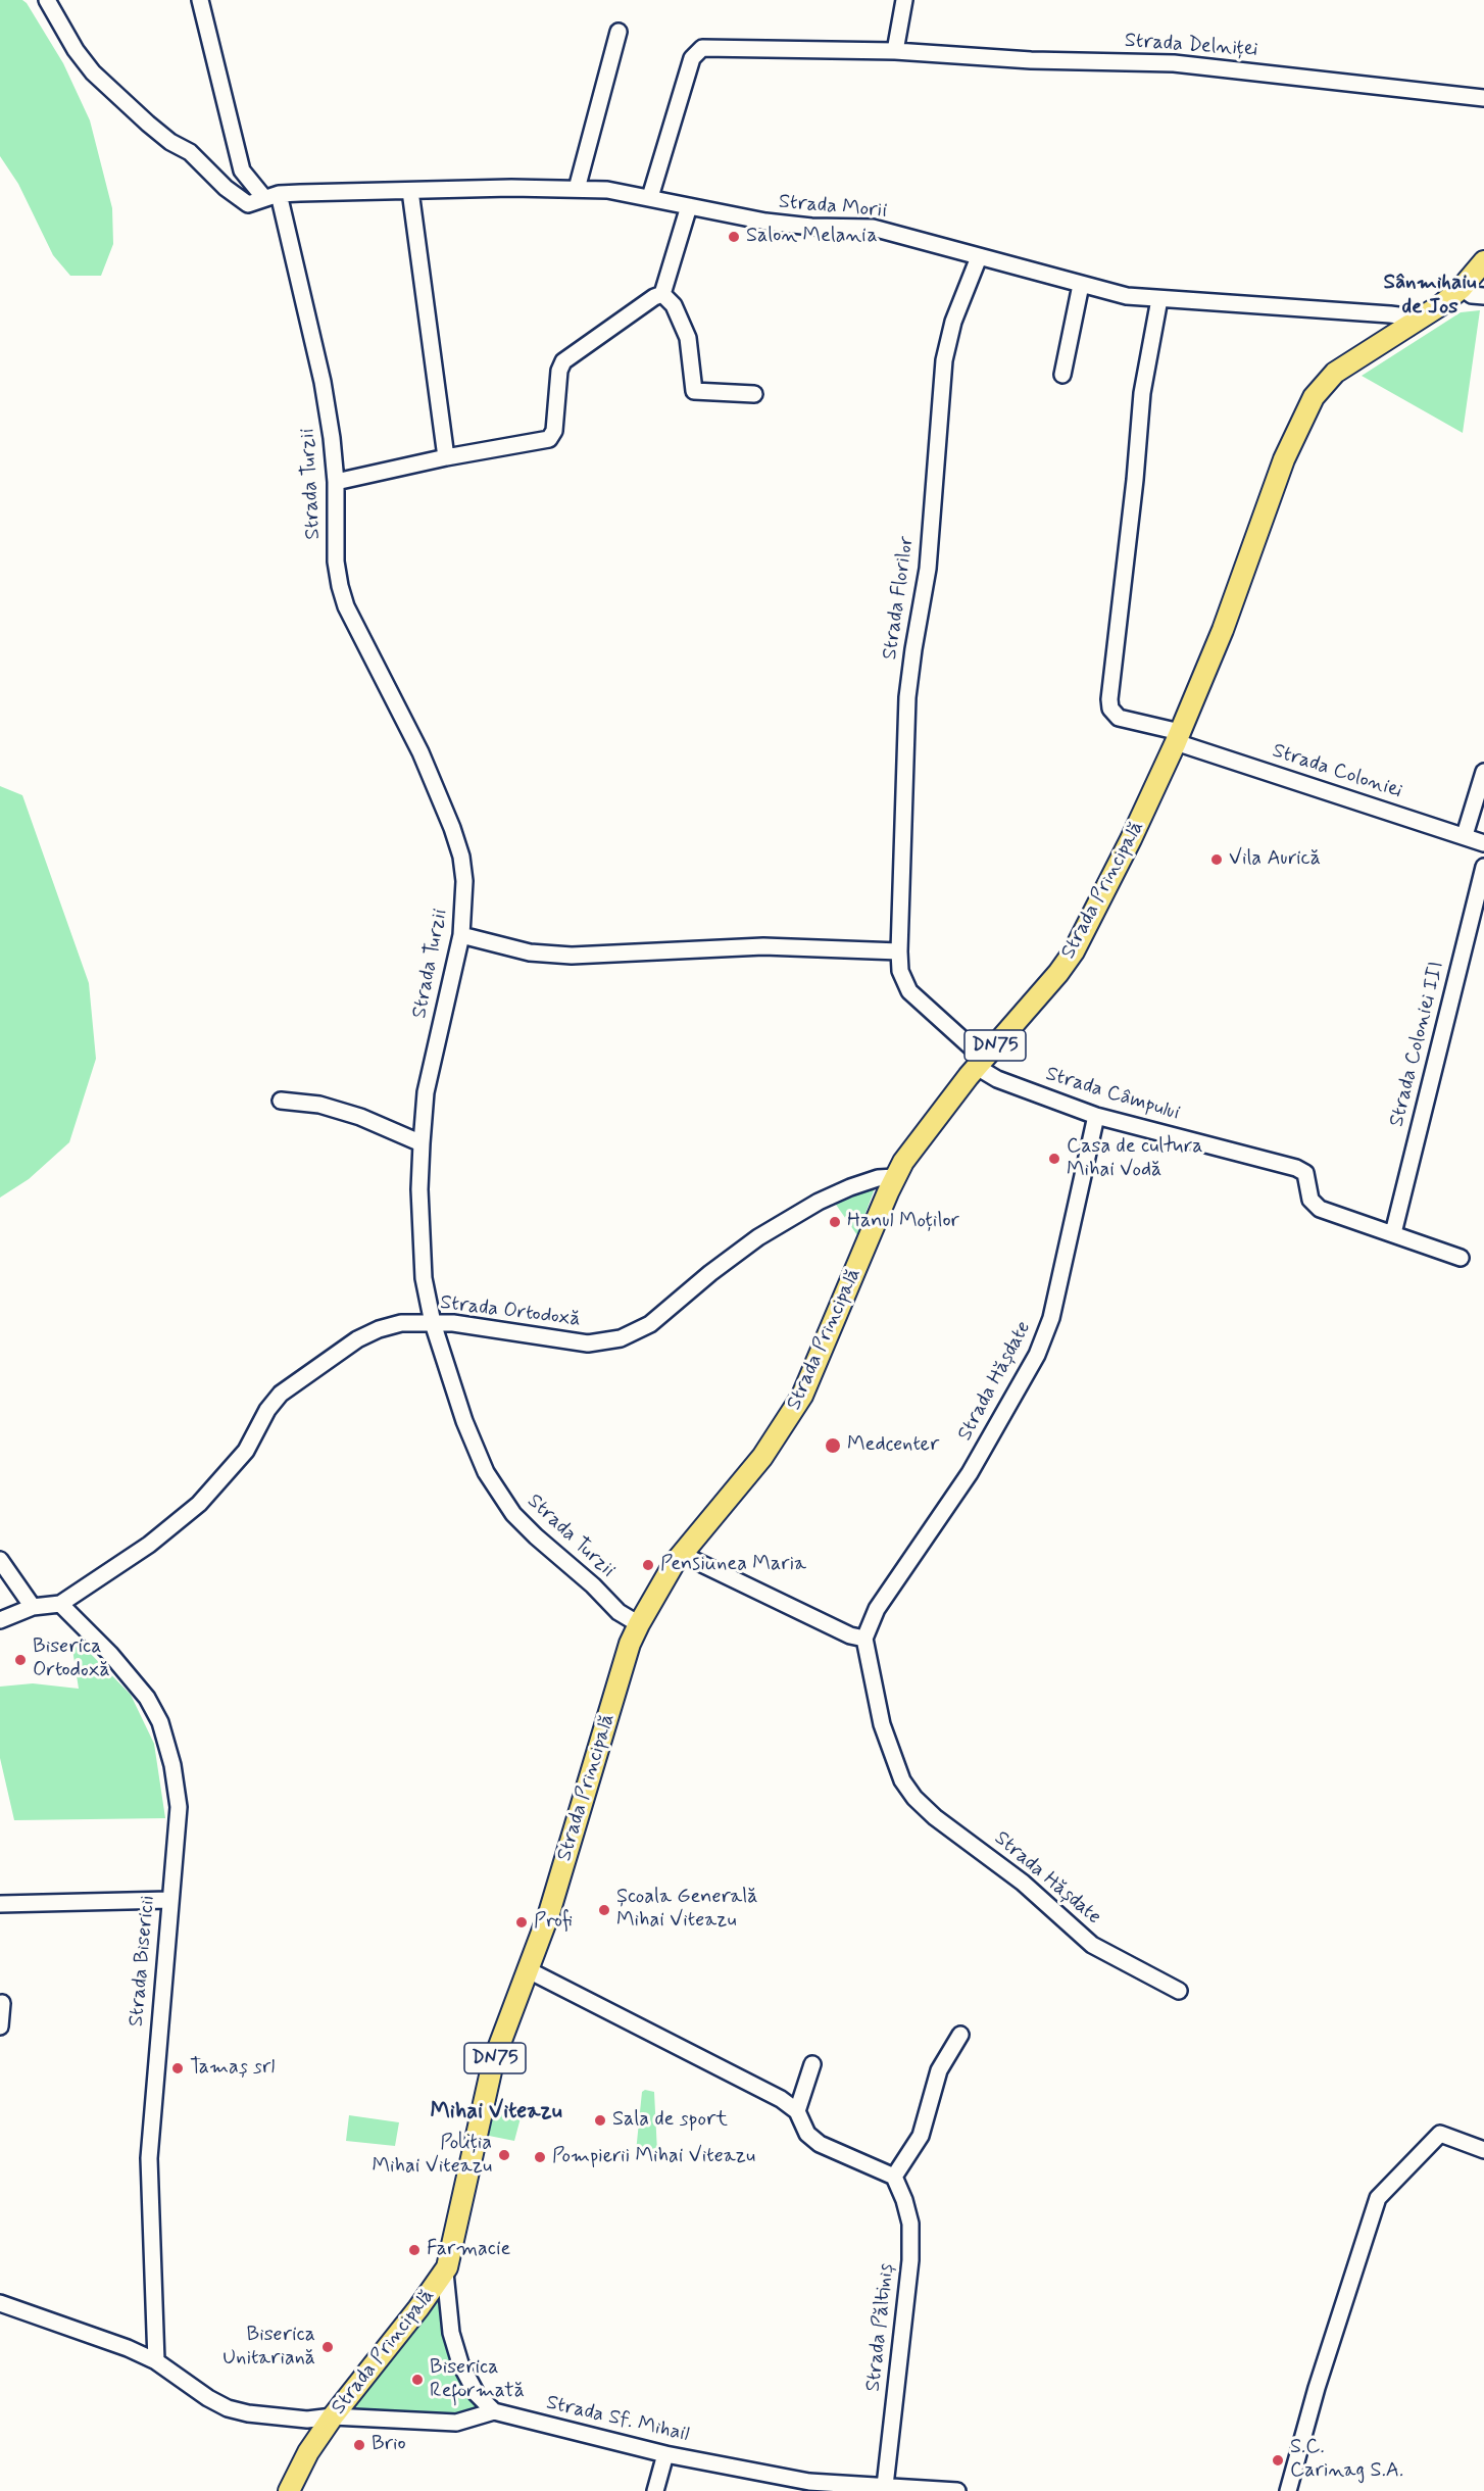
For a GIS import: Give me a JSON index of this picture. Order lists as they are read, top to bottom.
{
  "streets": {
    "main road": ["Strada Principală", "DN75"],
    "street": [
      "Strada Delniței",
      "Strada Morii",
      "Strada Turzii",
      "Strada Florilor",
      "Strada Coloniei",
      "Strada Coloniei III",
      "Strada Câmpului",
      "Strada Ortodoxă",
      "Strada Hășdate",
      "Strada Bisericii",
      "Strada Păltiniș",
      "Strada Sf. Mihail"
    ]
  },
  "crossings": [
    ["Strada Delniței", "Strada Morii"],
    ["Strada Morii", "Strada Turzii"],
    ["Strada Morii", "Strada Florilor"],
    ["Strada Morii", "Strada Coloniei"],
    ["Strada Morii", "Strada Principală"],
    ["Strada Turzii", "Strada Principală"],
    ["Strada Turzii", "Strada Ortodoxă"],
    ["Strada Florilor", "Strada Principală"],
    ["Strada Florilor", "Strada Câmpului"],
    ["Strada Coloniei", "Strada Principală"],
    ["Strada Principală", "Strada Câmpului"],
    ["Strada Principală", "Strada Ortodoxă"],
    ["Strada Coloniei III", "Strada Câmpului"],
    ["Strada Câmpului", "Strada Hășdate"],
    ["Strada Ortodoxă", "Strada Bisericii"],
    ["Strada Păltiniș", "Strada Sf. Mihail"]
  ],
  "districts": ["Sânmihaiu de Jos", "Mihai Viteazu"],
  "places": [
    "Salon Melania",
    "Vila Aurică",
    "Casa de cultura Mihai Vodă",
    "Hanul Moților",
    "Medcenter",
    "Pensiunea Maria",
    "Biserica Ortodoxă",
    "Școala Generală Mihai Viteazu",
    "Profi",
    "Tamaș srl",
    "Sala de sport",
    "Poliția Mihai Viteazu",
    "Pompierii Mihai Viteazu",
    "Farmacie",
    "Biserica Unitariană",
    "Biserica Reformată",
    "Brio",
    "S.C. Carinag S.A."
  ]
}
